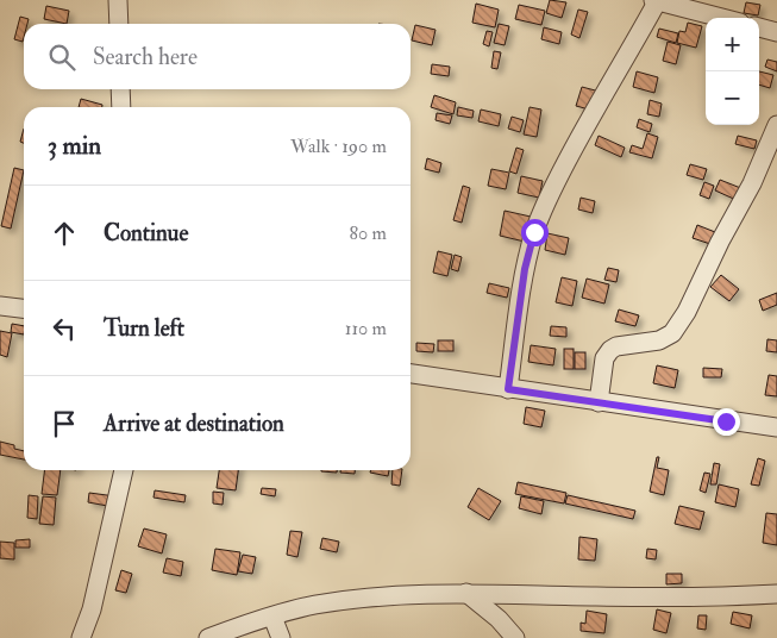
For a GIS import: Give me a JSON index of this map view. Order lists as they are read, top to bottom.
{
  "page": {
    "map_buttons": ["+", "−"],
    "search": "Search here",
    "heading": ["3 min", "Walk · 190 m"],
    "list": [
      ["Continue", "80 m"],
      ["Turn left", "110 m"],
      "Arrive at destination"
    ]
  }
}
